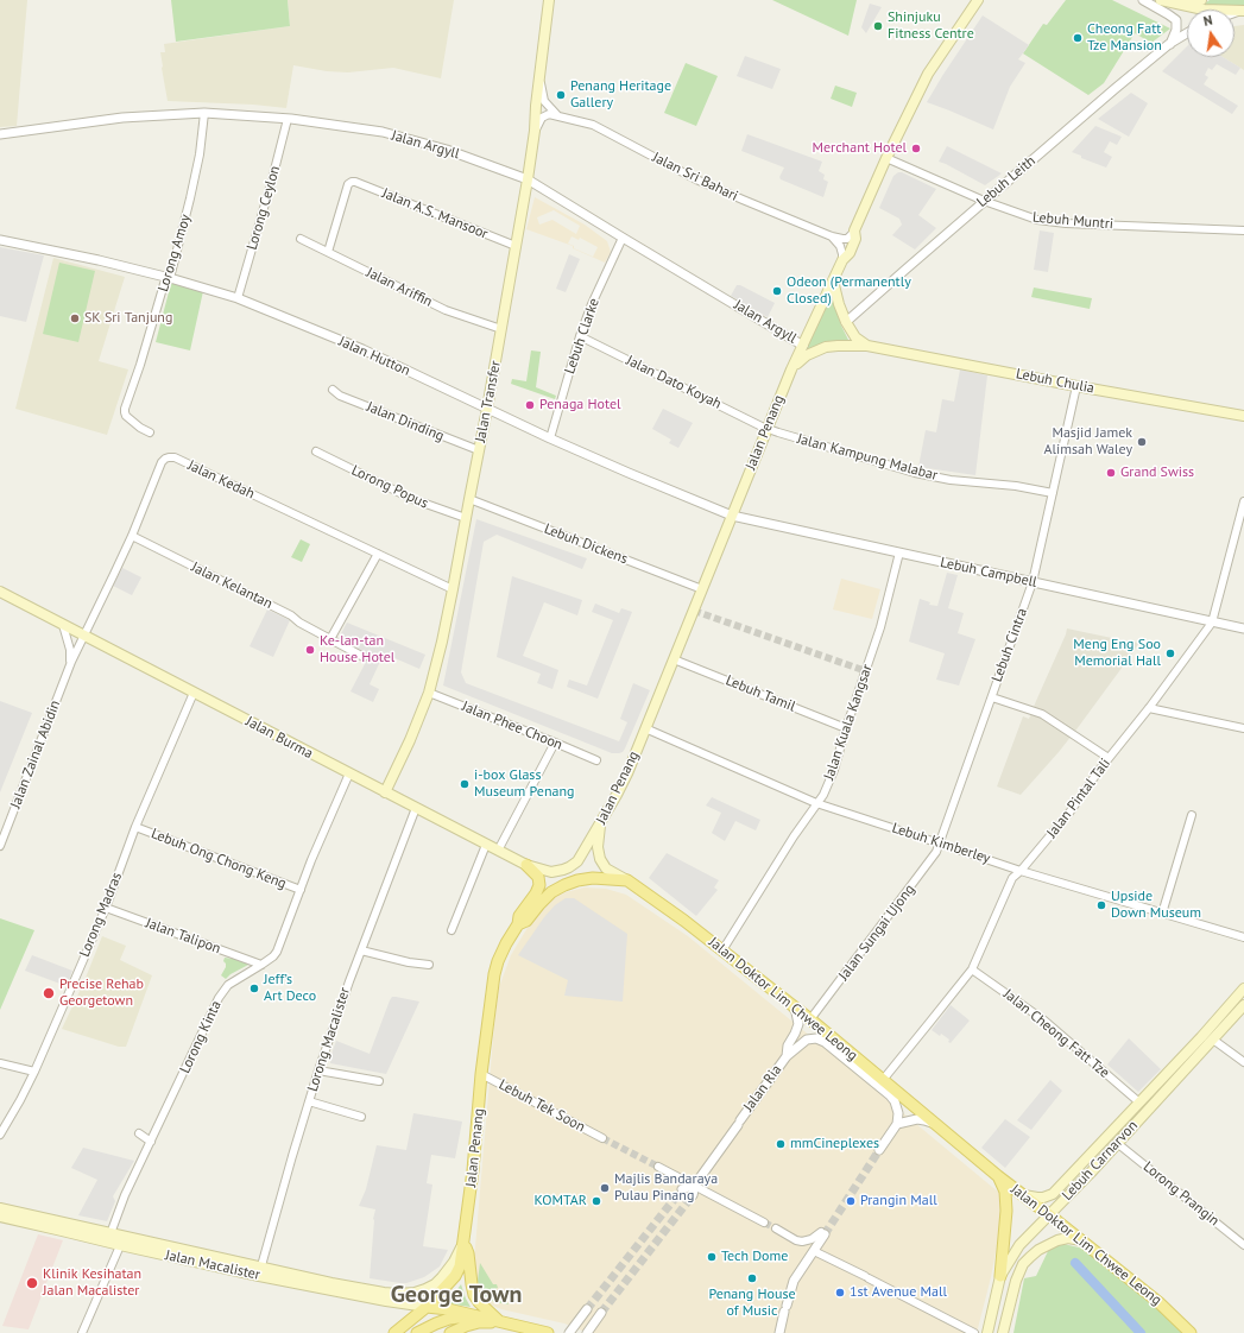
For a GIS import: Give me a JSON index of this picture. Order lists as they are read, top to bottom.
{
  "streets": {
    "main road": [
      "Lebuh Chulia",
      "Jalan Transfer",
      "Jalan Penang",
      "Jalan Burma",
      "Jalan Doktor Lim Chwee Leong",
      "Lebuh Carnarvon",
      "Jalan Macalister"
    ],
    "street": [
      "Jalan Argyll",
      "Jalan Sri Bahari",
      "Lebuh Leith",
      "Lorong Ceylon",
      "Jalan A.S. Mansoor",
      "Lebuh Muntri",
      "Lorong Amoy",
      "Jalan Ariffin",
      "Lebuh Clarke",
      "Jalan Hutton",
      "Jalan Dato Koyah",
      "Jalan Dinding",
      "Jalan Kampung Malabar",
      "Jalan Kedah",
      "Lorong Popus",
      "Lebuh Dickens",
      "Lebuh Campbell",
      "Jalan Kelantan",
      "Lebuh Cintra",
      "Lebuh Tamil",
      "Jalan Kuala Kangsar",
      "Jalan Phee Choon",
      "Jalan Zainal Abidin",
      "Jalan Pintal Tali",
      "Lebuh Kimberley",
      "Lebuh Ong Chong Keng",
      "Lorong Madras",
      "Jalan Sungai Ujong",
      "Jalan Talipon",
      "Jalan Cheong Fatt Tze",
      "Lorong Kinta",
      "Lorong Macalister",
      "Jalan Ria",
      "Lebuh Tek Soon",
      "Lorong Prangin"
    ]
  },
  "crossings": [
    ["Jalan Argyll", "Lorong Ceylon"],
    ["Jalan Argyll", "Lorong Amoy"],
    ["Jalan Argyll", "Lebuh Clarke"],
    ["Jalan Argyll", "Jalan Transfer"],
    ["Jalan Argyll", "Jalan Penang"],
    ["Lebuh Leith", "Lebuh Muntri"],
    ["Lorong Ceylon", "Jalan Hutton"],
    ["Jalan A.S. Mansoor", "Jalan Ariffin"],
    ["Jalan A.S. Mansoor", "Jalan Transfer"],
    ["Lebuh Muntri", "Jalan Penang"],
    ["Lorong Amoy", "Jalan Hutton"],
    ["Jalan Ariffin", "Jalan Transfer"],
    ["Lebuh Clarke", "Jalan Hutton"],
    ["Lebuh Clarke", "Jalan Dato Koyah"],
    ["Jalan Hutton", "Jalan Transfer"],
    ["Jalan Hutton", "Jalan Penang"],
    ["Jalan Hutton", "Lebuh Campbell"],
    ["Lebuh Chulia", "Jalan Penang"],
    ["Lebuh Chulia", "Lebuh Cintra"],
    ["Jalan Dato Koyah", "Jalan Penang"],
    ["Jalan Dato Koyah", "Jalan Kampung Malabar"],
    ["Jalan Transfer", "Jalan Dinding"],
    ["Jalan Transfer", "Jalan Kedah"],
    ["Jalan Transfer", "Lorong Popus"],
    ["Jalan Transfer", "Lebuh Dickens"],
    ["Jalan Transfer", "Jalan Phee Choon"],
    ["Jalan Transfer", "Jalan Burma"],
    ["Jalan Penang", "Jalan Kampung Malabar"],
    ["Jalan Penang", "Lebuh Dickens"],
    ["Jalan Penang", "Lebuh Campbell"],
    ["Jalan Penang", "Lebuh Tamil"],
    ["Jalan Penang", "Jalan Burma"],
    ["Jalan Penang", "Lebuh Kimberley"],
    ["Jalan Penang", "Jalan Doktor Lim Chwee Leong"],
    ["Jalan Penang", "Lebuh Tek Soon"],
    ["Jalan Penang", "Jalan Macalister"],
    ["Jalan Kampung Malabar", "Lebuh Cintra"],
    ["Jalan Kedah", "Jalan Kelantan"],
    ["Jalan Kedah", "Jalan Burma"],
    ["Jalan Kedah", "Jalan Zainal Abidin"],
    ["Lebuh Campbell", "Lebuh Cintra"],
    ["Lebuh Campbell", "Jalan Kuala Kangsar"],
    ["Lebuh Campbell", "Jalan Pintal Tali"],
    ["Lebuh Cintra", "Lebuh Kimberley"],
    ["Lebuh Cintra", "Jalan Sungai Ujong"],
    ["Lebuh Tamil", "Jalan Kuala Kangsar"],
    ["Jalan Kuala Kangsar", "Lebuh Kimberley"],
    ["Jalan Kuala Kangsar", "Jalan Doktor Lim Chwee Leong"],
    ["Jalan Burma", "Jalan Zainal Abidin"],
    ["Jalan Burma", "Lorong Madras"],
    ["Jalan Burma", "Lorong Kinta"],
    ["Jalan Burma", "Lorong Macalister"],
    ["Jalan Pintal Tali", "Lebuh Kimberley"],
    ["Jalan Pintal Tali", "Jalan Doktor Lim Chwee Leong"],
    ["Jalan Pintal Tali", "Jalan Cheong Fatt Tze"],
    ["Lebuh Kimberley", "Jalan Sungai Ujong"],
    ["Lebuh Ong Chong Keng", "Lorong Madras"],
    ["Lebuh Ong Chong Keng", "Lorong Kinta"],
    ["Lorong Madras", "Jalan Talipon"],
    ["Jalan Sungai Ujong", "Jalan Doktor Lim Chwee Leong"],
    ["Jalan Talipon", "Lorong Kinta"],
    ["Jalan Doktor Lim Chwee Leong", "Jalan Ria"],
    ["Jalan Doktor Lim Chwee Leong", "Lebuh Carnarvon"],
    ["Jalan Cheong Fatt Tze", "Lebuh Carnarvon"],
    ["Lorong Kinta", "Jalan Macalister"],
    ["Lorong Macalister", "Jalan Macalister"],
    ["Lebuh Carnarvon", "Lorong Prangin"]
  ],
  "districts": ["George Town"],
  "places": [
    "Shinjuku Fitness Centre",
    "Cheong Fatt Tze Mansion",
    "Penang Heritage Gallery",
    "Merchant Hotel",
    "Odeon (Permanently Closed)",
    "SK Sri Tanjung",
    "Penaga Hotel",
    "Masjid Jamek Alimsah Waley",
    "Grand Swiss",
    "Ke-lan-tan House Hotel",
    "Meng Eng Soo Memorial Hall",
    "i-box Glass Museum Penang",
    "Upside Down Museum",
    "Jeff’s Art Deco",
    "Precise Rehab Georgetown",
    "mmCineplexes",
    "Majlis Bandaraya Pulau Pinang",
    "KOMTAR",
    "Prangin Mall",
    "Tech Dome",
    "Penang House of Music",
    "Klinik Kesihatan Jalan Macalister",
    "1st Avenue Mall"
  ],
  "north": "top"
}
